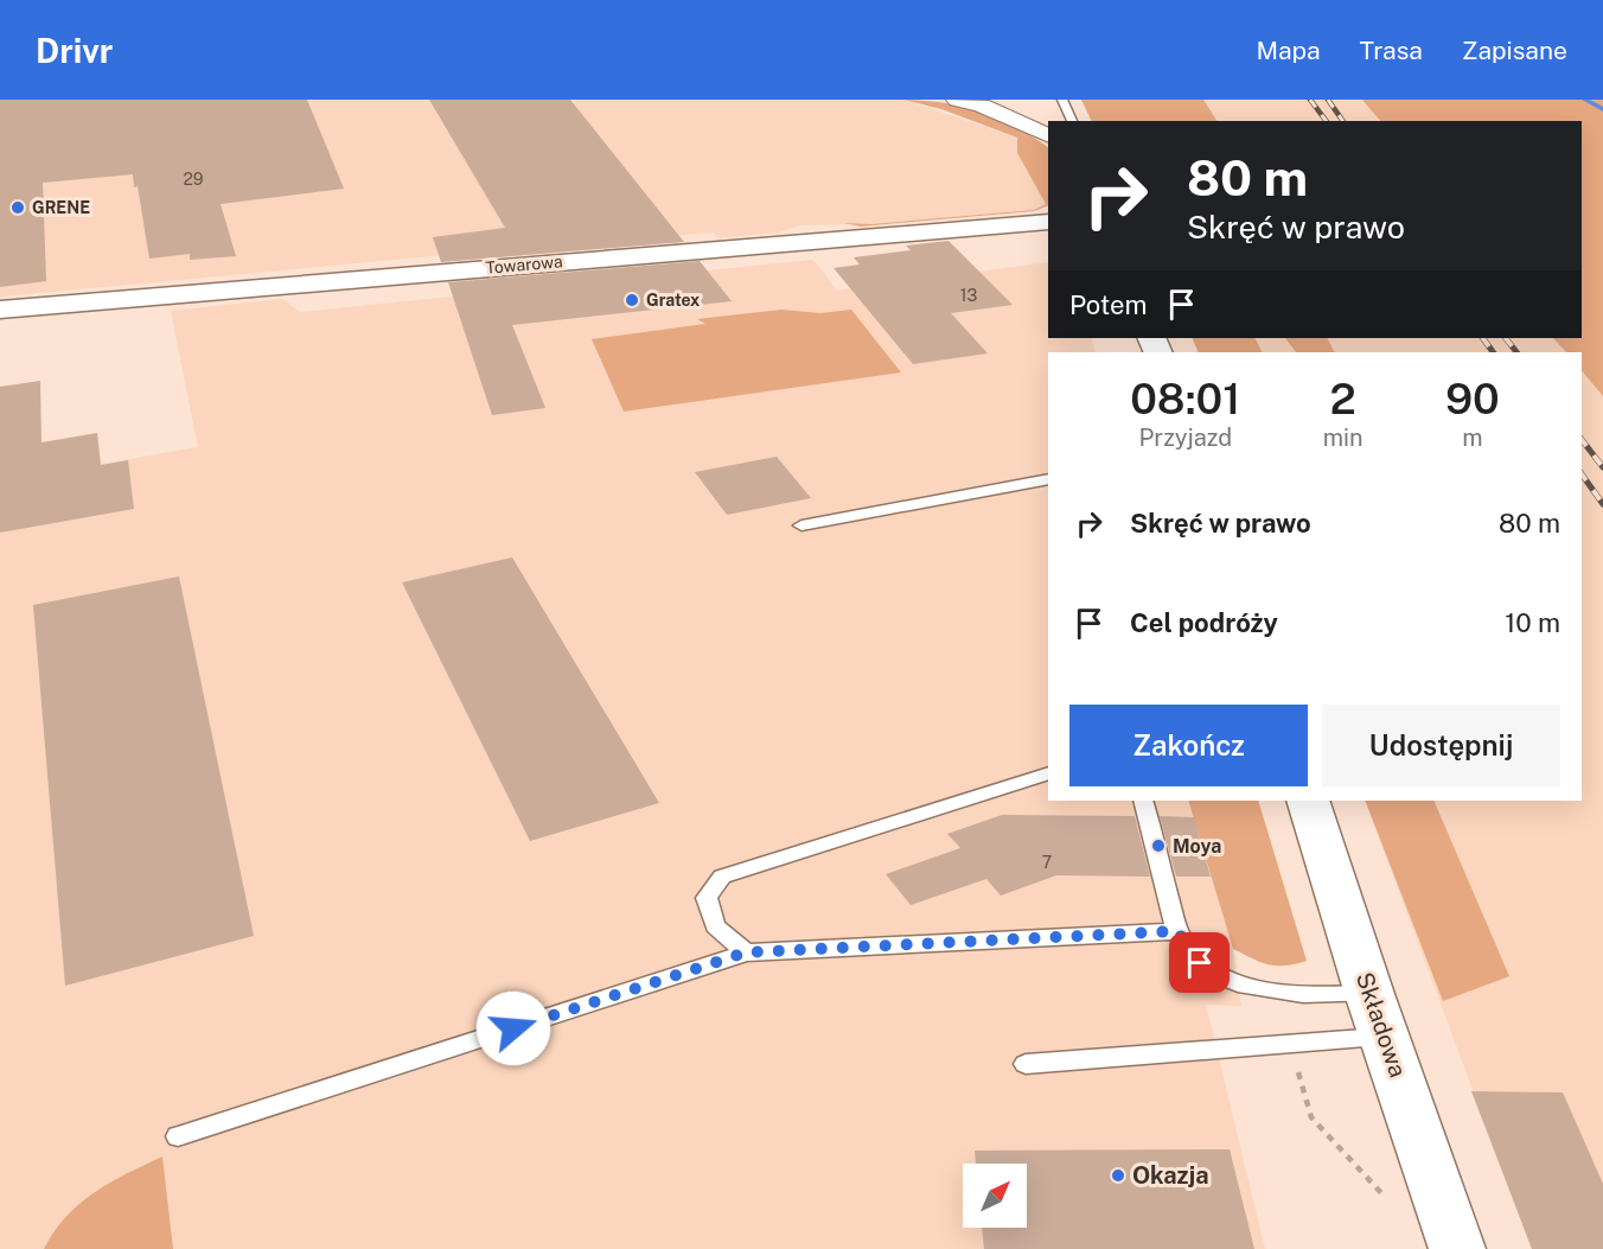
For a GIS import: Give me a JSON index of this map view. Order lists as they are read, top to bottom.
{
  "streets": {
    "street": ["Towarowa", "Składowa"]
  },
  "places": [
    "GRENE",
    "Gratex",
    "Moya",
    "Okazja"
  ],
  "house_numbers": ["29", "13", "7"],
  "north": "top right",
  "page": {
    "header": "Drivr",
    "nav": ["Mapa", "Trasa", "Zapisane"],
    "turn": ["80 m", "Skręć w prawo"],
    "then": "Potem",
    "eta": [
      "08:01",
      "Przyjazd",
      "2",
      "min",
      "90",
      "m"
    ],
    "list": [
      {
        "name": "Skręć w prawo",
        "value": "80 m"
      },
      {
        "name": "Cel podróży",
        "value": "10 m"
      }
    ],
    "buttons": ["Zakończ", "Udostępnij"]
  }
}
